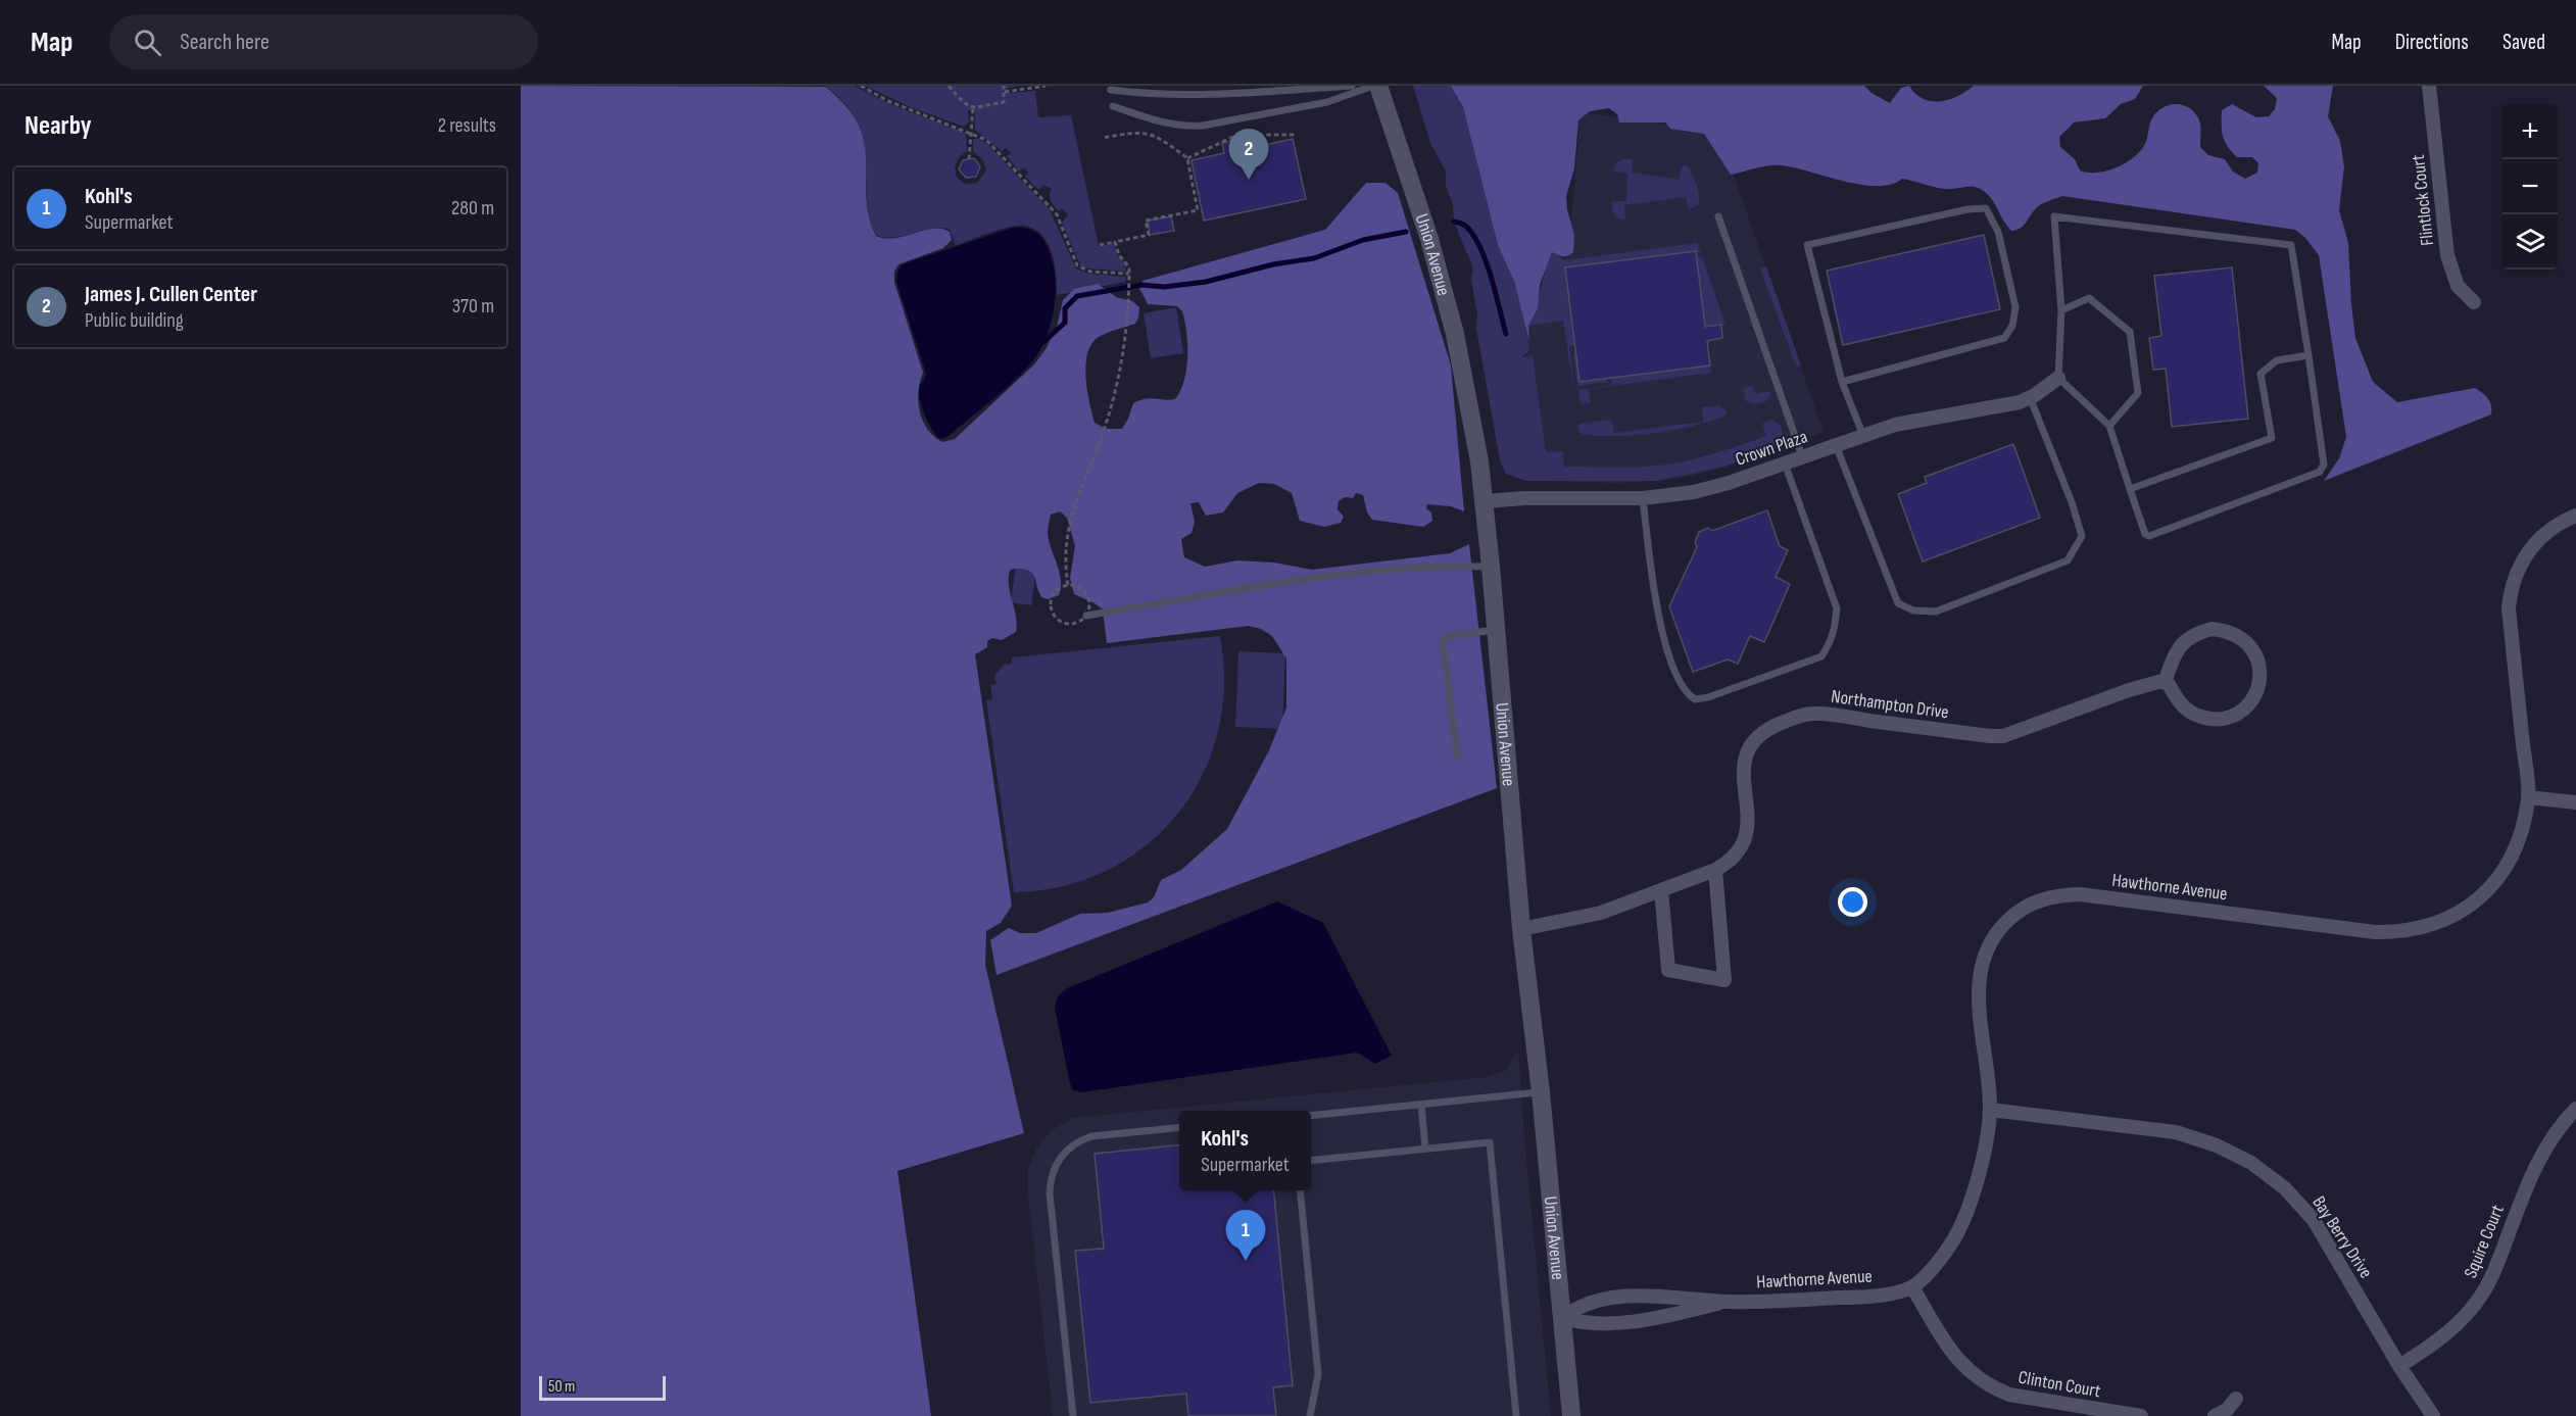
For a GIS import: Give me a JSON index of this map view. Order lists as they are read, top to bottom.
{
  "streets": {
    "street": [
      "Flintlock Court",
      "Union Avenue",
      "Crown Plaza",
      "Northampton Drive",
      "Hawthorne Avenue",
      "Bay Berry Drive",
      "Squire Court",
      "Clinton Court"
    ]
  },
  "crossings": [
    ["Union Avenue", "Crown Plaza"],
    ["Union Avenue", "Northampton Drive"],
    ["Union Avenue", "Hawthorne Avenue"],
    ["Hawthorne Avenue", "Bay Berry Drive"],
    ["Hawthorne Avenue", "Clinton Court"],
    ["Bay Berry Drive", "Squire Court"]
  ],
  "scale_bar": "50 m",
  "page": {
    "header": "Map",
    "search": "Search here",
    "nav": ["Map", "Directions", "Saved"],
    "heading": ["Nearby", "2 results"],
    "map_buttons": ["+", "−"],
    "pins": ["2", "1"],
    "list": [
      {
        "mark": "1",
        "name": "Kohl's",
        "note": "Supermarket",
        "value": "280 m"
      },
      {
        "mark": "2",
        "name": "James J. Cullen Center",
        "note": "Public building",
        "value": "370 m"
      }
    ],
    "popup": ["Kohl's", "Supermarket"],
    "scale": "50 m"
  }
}
